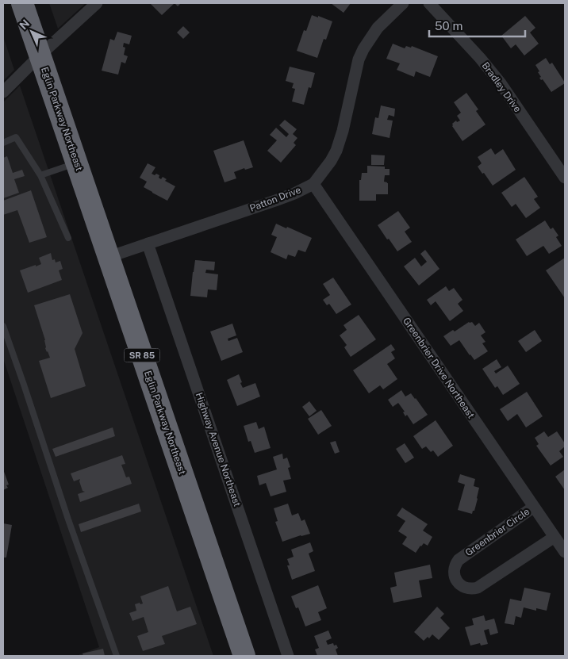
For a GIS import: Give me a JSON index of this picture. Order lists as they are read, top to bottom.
{
  "streets": {
    "highway": ["Eglin Parkway Northeast", "SR 85"],
    "street": [
      "Bradley Drive",
      "Patton Drive",
      "Greenbrier Drive Northeast",
      "Highway Avenue Northeast",
      "Greenbrier Circle"
    ]
  },
  "crossings": [
    ["Eglin Parkway Northeast", "Patton Drive"],
    ["Eglin Parkway Northeast", "SR 85"],
    ["Patton Drive", "Greenbrier Drive Northeast"],
    ["Patton Drive", "Highway Avenue Northeast"],
    ["Greenbrier Drive Northeast", "Greenbrier Circle"]
  ],
  "scale_bar": "50 m",
  "north": "top left"
}
